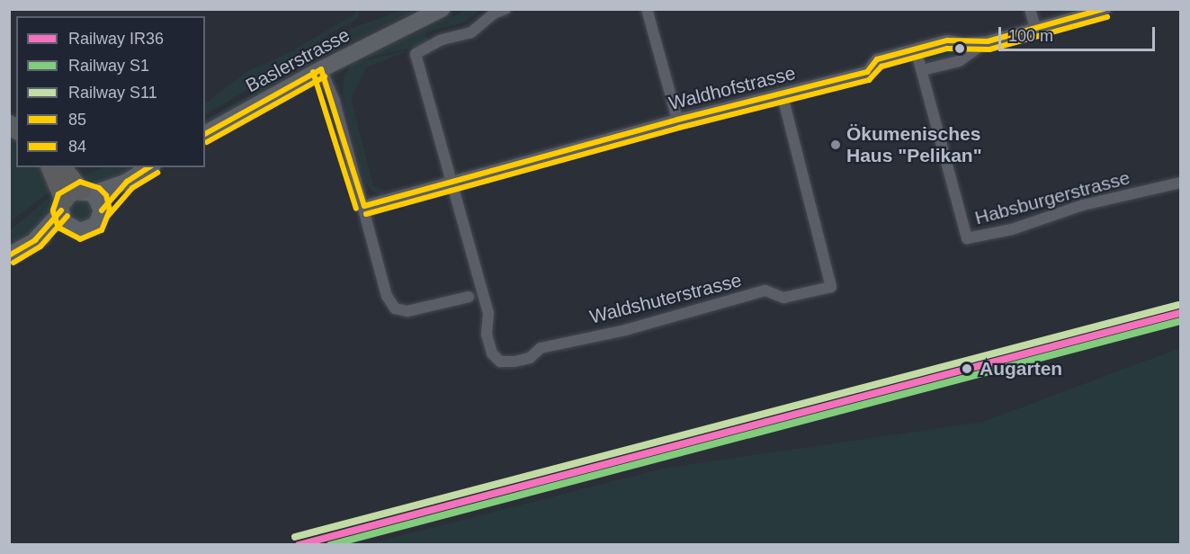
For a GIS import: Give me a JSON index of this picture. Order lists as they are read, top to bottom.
{
  "streets": {
    "main road": ["Baslerstrasse"],
    "street": ["Waldhofstrasse", "Habsburgerstrasse", "Waldshuterstrasse"]
  },
  "crossings": [
    ["Waldhofstrasse", "Habsburgerstrasse"],
    ["Waldhofstrasse", "Waldshuterstrasse"]
  ],
  "places": ["Ökumenisches Haus \"Pelikan\"", "Augarten"],
  "lines": [
    "transit line 85",
    "transit line 84",
    "rail line S11",
    "rail line IR36",
    "rail line S1"
  ],
  "legend": [
    "Railway IR36",
    "Railway S1",
    "Railway S11",
    "85",
    "84"
  ],
  "scale_bar": "100 m"
}
